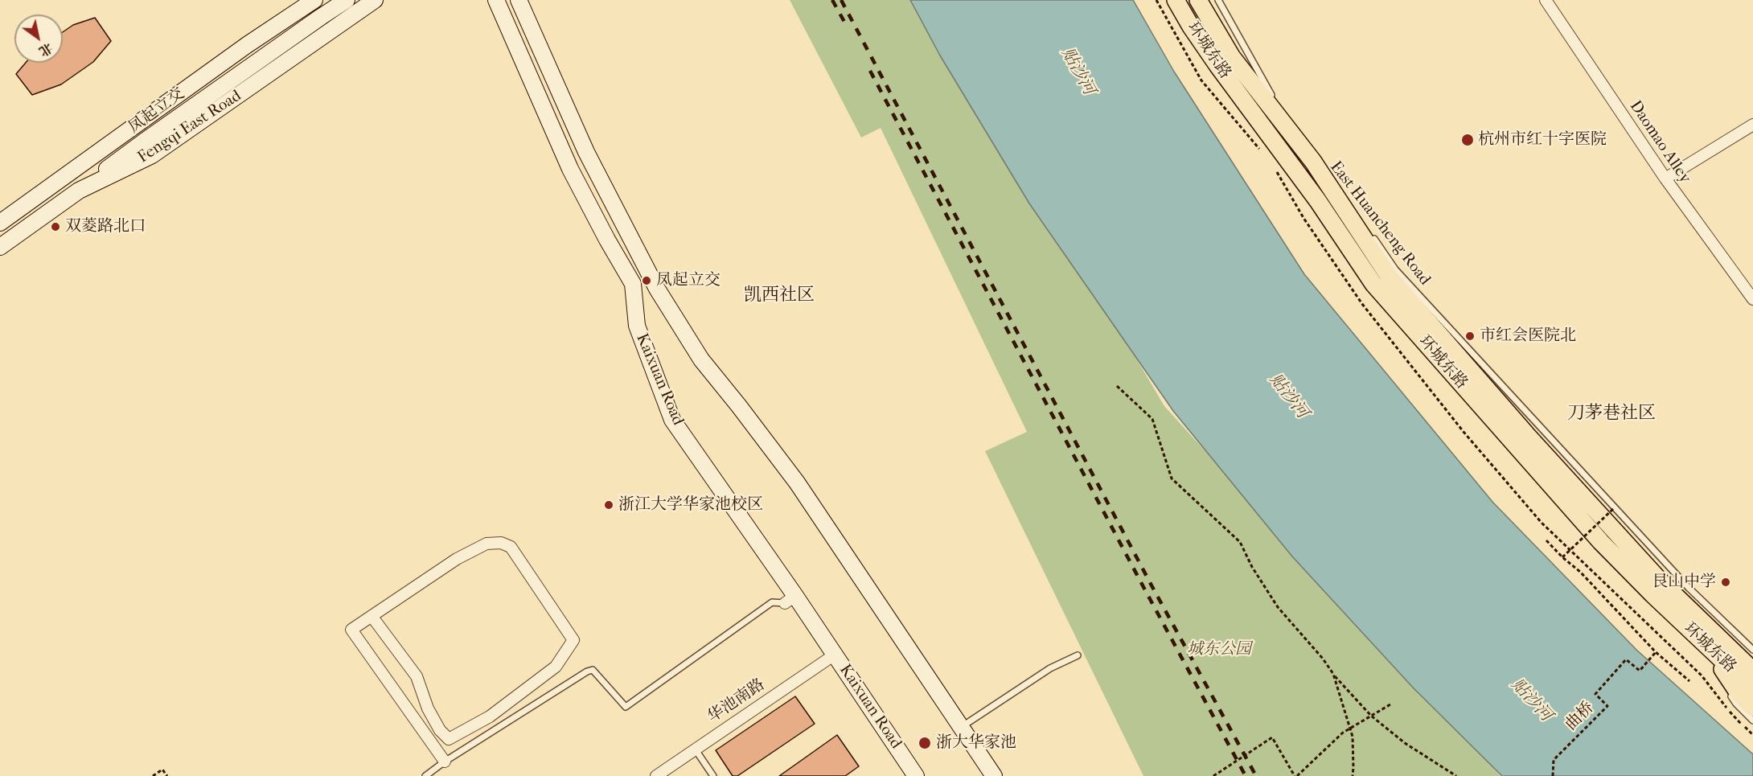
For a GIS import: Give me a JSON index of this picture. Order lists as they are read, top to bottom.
{
  "streets": {
    "main road": [
      "环城东路",
      "凤起立交",
      "Fengqi East Road",
      "Kaixuan Road"
    ],
    "street": ["Daomao Alley", "华池南路"],
    "lane": ["East Huancheng Road"],
    "path": ["曲桥"]
  },
  "crossings": [
    ["环城东路", "East Huancheng Road"],
    ["凤起立交", "Fengqi East Road"],
    ["Kaixuan Road", "华池南路"]
  ],
  "districts": ["凯西社区", "刀茅巷社区"],
  "water": ["贴沙河"],
  "parks": ["城东公园"],
  "places": [
    "杭州市红十字医院",
    "双菱路北口",
    "凤起立交",
    "市红会医院北",
    "浙江大学华家池校区",
    "艮山中学",
    "浙大华家池"
  ],
  "north": "bottom right"
}
